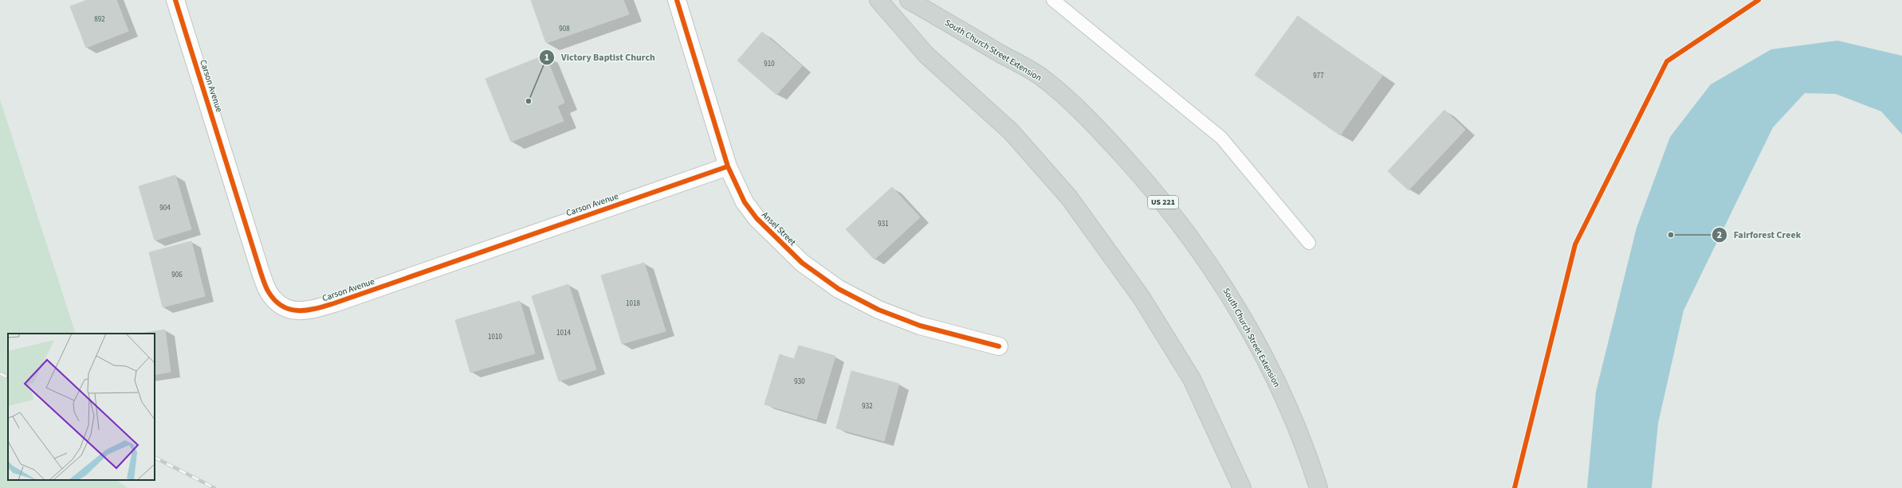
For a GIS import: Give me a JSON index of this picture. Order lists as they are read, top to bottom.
{
  "streets": {
    "main road": ["South Church Street Extension", "US 221"],
    "street": ["Carson Avenue", "Ansel Street"]
  },
  "crossings": [
    ["Carson Avenue", "Ansel Street"]
  ],
  "places": ["Victory Baptist Church", "Fairforest Creek"],
  "house_numbers": [
    "892",
    "908",
    "910",
    "977",
    "904",
    "931",
    "906",
    "1018",
    "1014",
    "1010",
    "930",
    "932"
  ]
}
